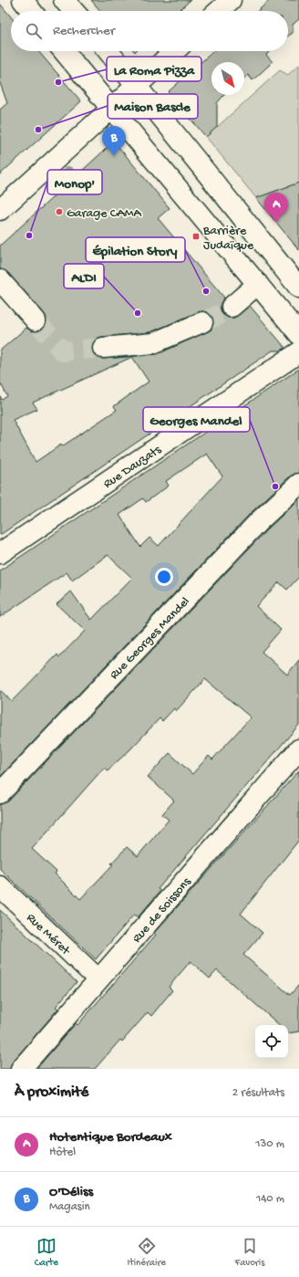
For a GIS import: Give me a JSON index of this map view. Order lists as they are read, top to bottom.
{
  "streets": {
    "street": [
      "Rue Dauzats",
      "Rue Georges Mandel",
      "Rue de Soissons",
      "Rue Méret"
    ]
  },
  "crossings": [
    ["Rue de Soissons", "Rue Méret"]
  ],
  "places": {
    "other": [
      "La Roma Pizza",
      "Maison Bascle",
      "Garage CAMA",
      "Monop'",
      "Épilation Story",
      "ALDI",
      "Georges Mandel"
    ],
    "transit": ["Barrière Judaïque"]
  },
  "north": "bottom right",
  "page": {
    "search": "Rechercher",
    "pins": ["B", "A"],
    "heading": ["À proximité", "2 résultats"],
    "list": [
      {
        "mark": "A",
        "name": "Hotentique Bordeaux",
        "note": "Hôtel",
        "value": "130 m"
      },
      {
        "mark": "B",
        "name": "O'Déliss",
        "note": "Magasin",
        "value": "140 m"
      }
    ],
    "nav": ["Carte", "Itinéraire", "Favoris"]
  }
}
